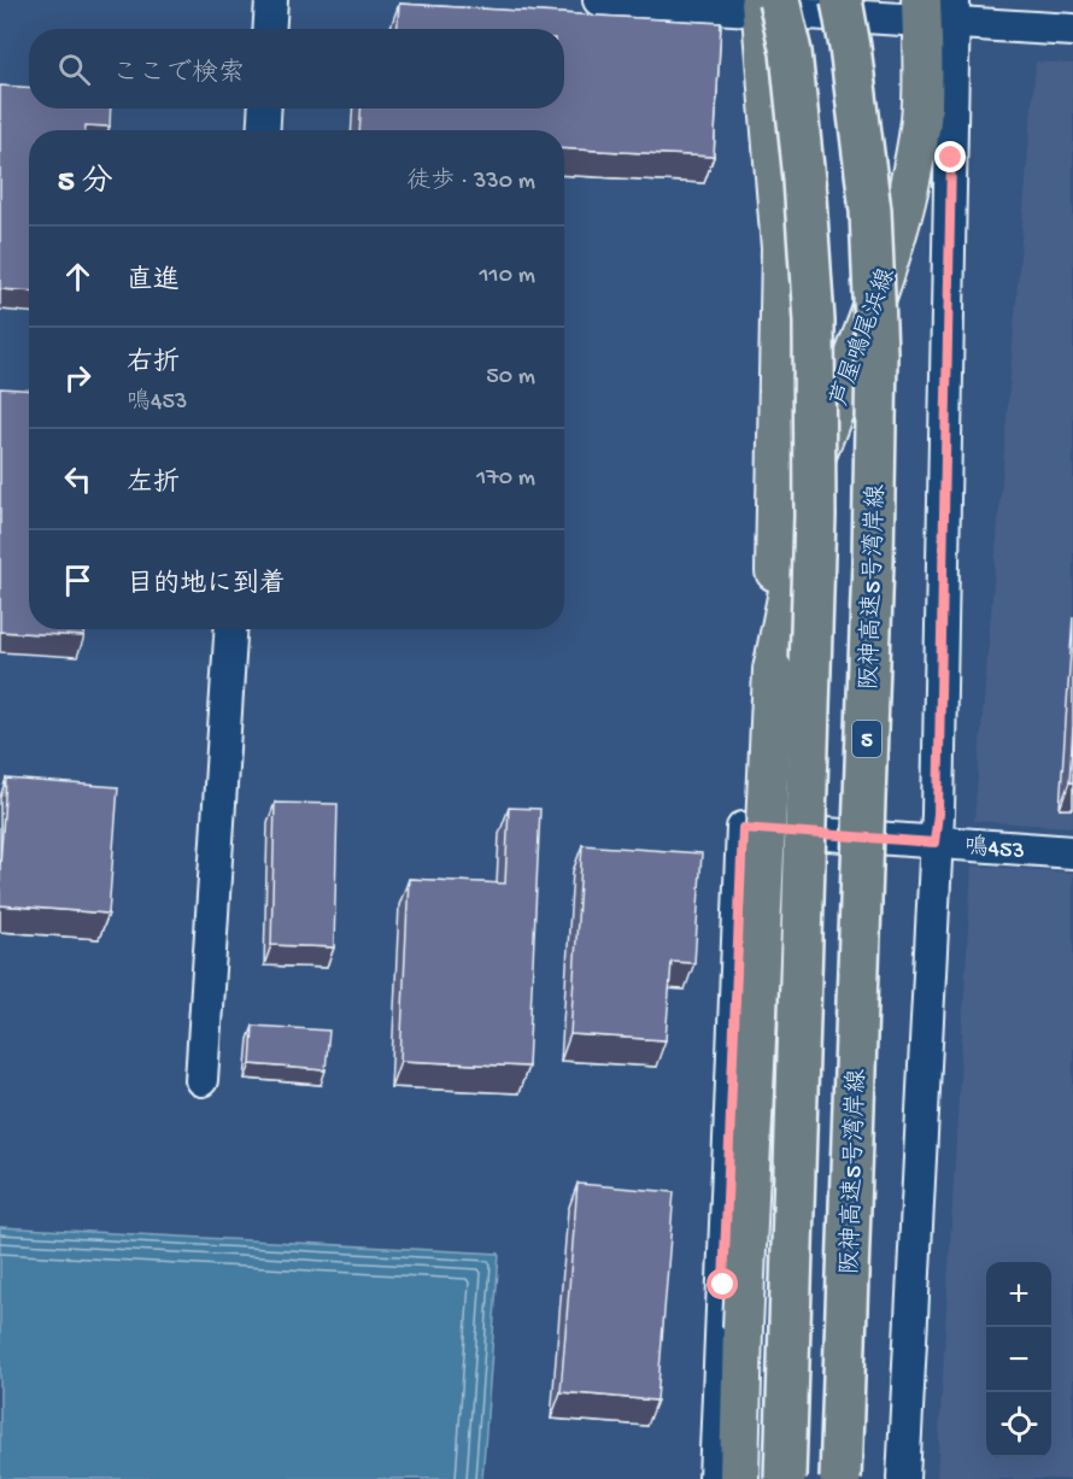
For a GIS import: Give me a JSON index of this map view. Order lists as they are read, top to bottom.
{
  "streets": {
    "highway": ["阪神高速5号湾岸線", "5"],
    "main road": ["芦屋鳴尾浜線"],
    "street": ["鳴453"]
  },
  "page": {
    "search": "ここで検索",
    "heading": ["5 分", "徒歩 · 330 m"],
    "list": [
      ["直進", "110 m"],
      ["右折", "鳴453", "50 m"],
      ["左折", "170 m"],
      "目的地に到着"
    ],
    "map_buttons": ["+", "−"]
  }
}
